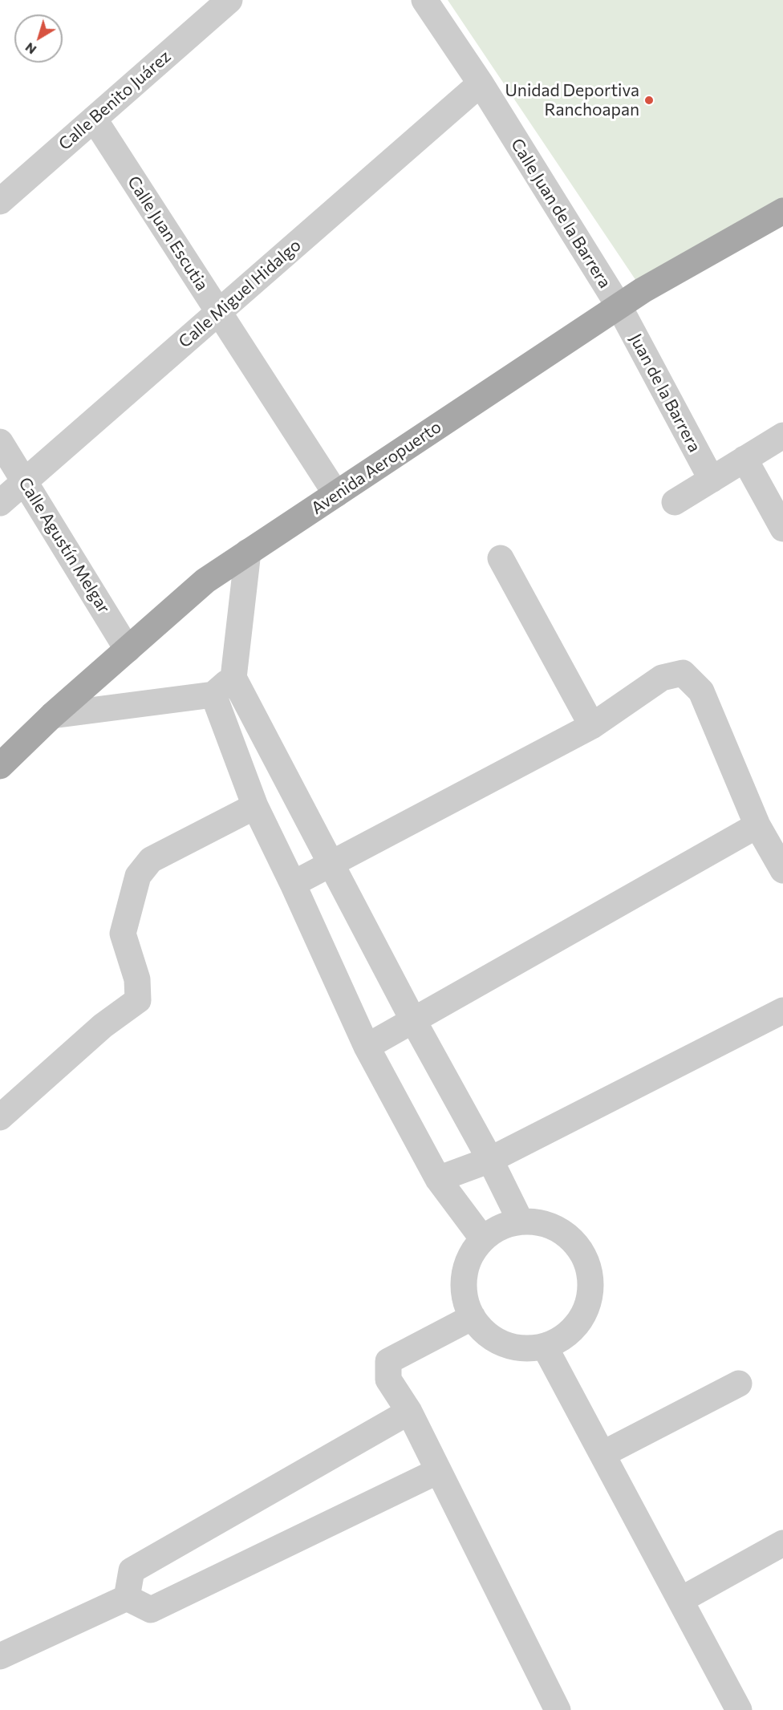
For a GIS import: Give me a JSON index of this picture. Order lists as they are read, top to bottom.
{
  "streets": {
    "main road": ["Avenida Aeropuerto"],
    "street": [
      "Calle Benito Juárez",
      "Calle Juan de la Barrera",
      "Calle Juan Escutia",
      "Calle Miguel Hidalgo",
      "Juan de la Barrera",
      "Calle Agustín Melgar"
    ]
  },
  "crossings": [
    ["Calle Benito Juárez", "Calle Juan Escutia"],
    ["Calle Juan de la Barrera", "Calle Miguel Hidalgo"],
    ["Calle Juan de la Barrera", "Juan de la Barrera"],
    ["Calle Juan de la Barrera", "Avenida Aeropuerto"],
    ["Calle Juan Escutia", "Calle Miguel Hidalgo"],
    ["Calle Juan Escutia", "Avenida Aeropuerto"],
    ["Calle Miguel Hidalgo", "Calle Agustín Melgar"],
    ["Juan de la Barrera", "Avenida Aeropuerto"],
    ["Avenida Aeropuerto", "Calle Agustín Melgar"]
  ],
  "places": ["Unidad Deportiva Ranchoapan"],
  "north": "bottom left"
}
